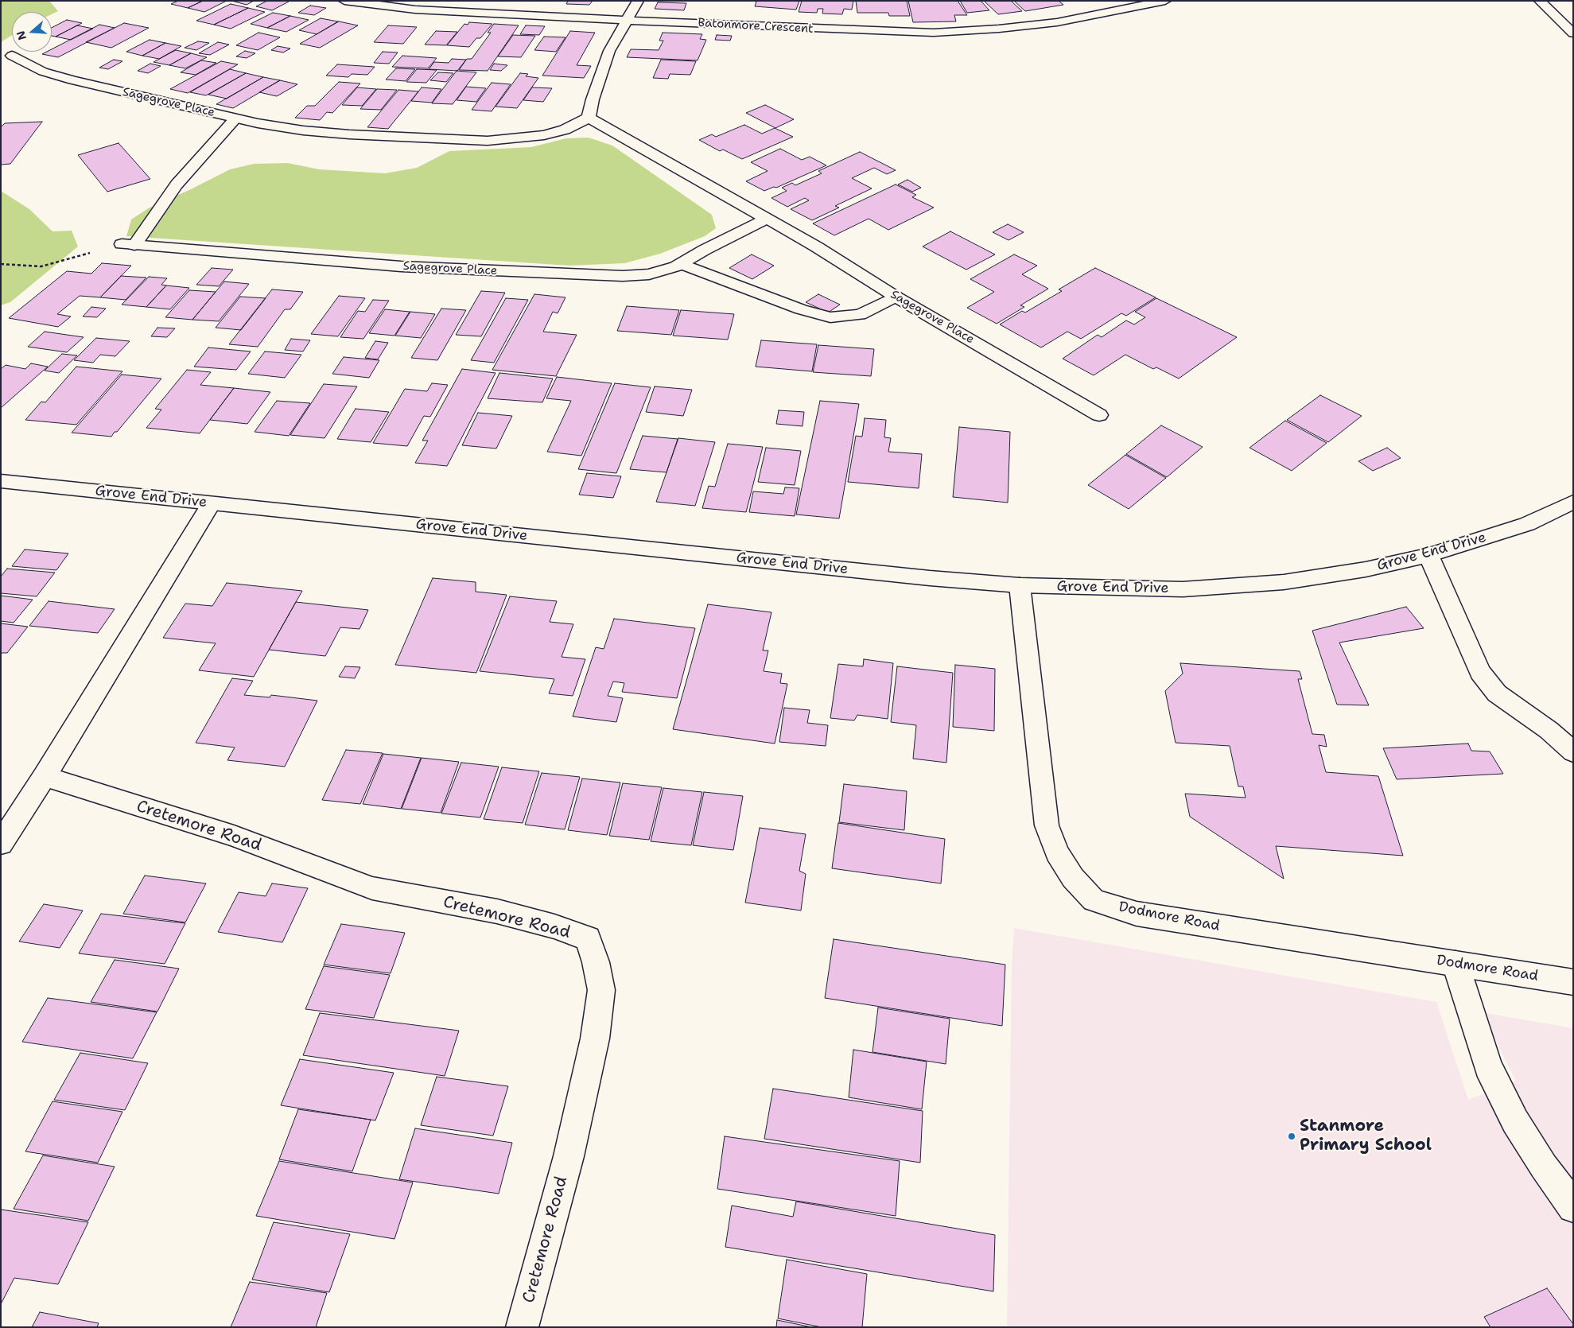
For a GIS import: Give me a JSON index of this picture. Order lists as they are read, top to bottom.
{
  "streets": {
    "street": [
      "Batonmore Crescent",
      "Sagegrove Place",
      "Grove End Drive",
      "Cretemore Road",
      "Dodmore Road"
    ]
  },
  "crossings": [
    ["Grove End Drive", "Dodmore Road"]
  ],
  "places": ["Stanmore Primary School"],
  "north": "left"
}
